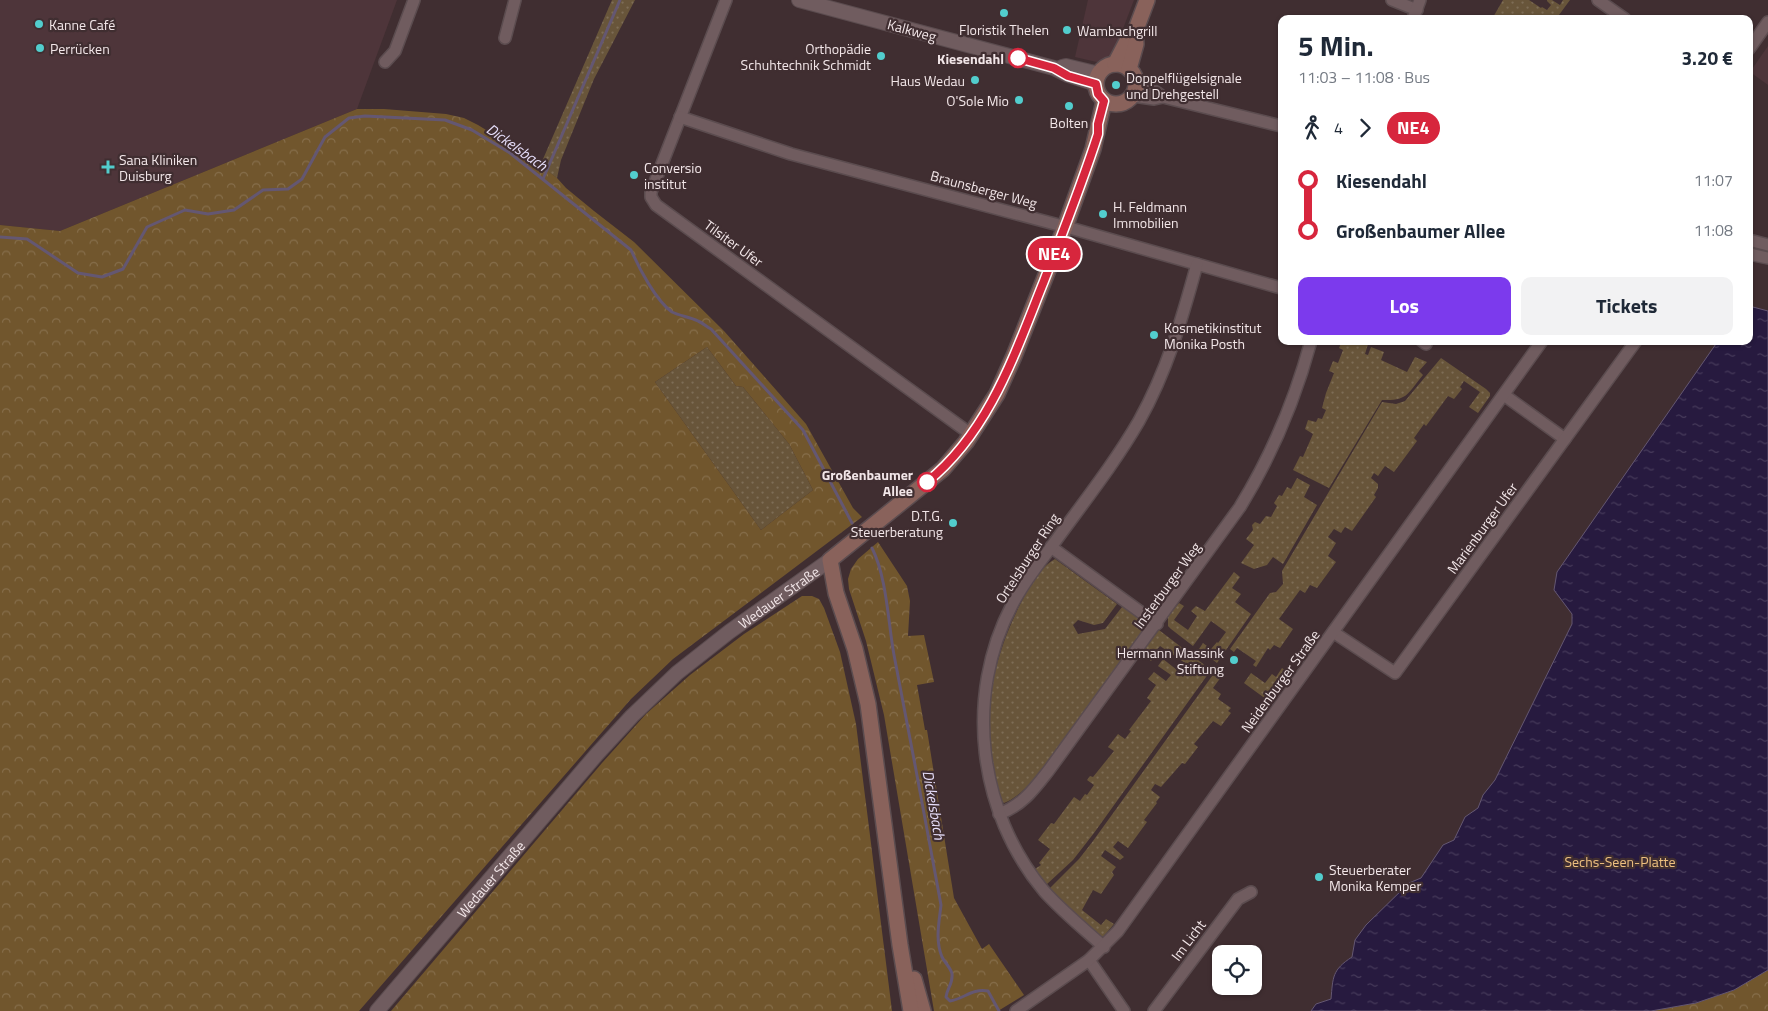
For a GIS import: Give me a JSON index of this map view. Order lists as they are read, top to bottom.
{
  "streets": {
    "main road": ["Wedauer Straße"],
    "street": [
      "Kalkweg",
      "Braunsberger Weg",
      "Tilsiter Ufer",
      "Marienburger Ufer",
      "Ortelsburger Ring",
      "Insterburger Weg",
      "Neidenburger Straße",
      "Im Licht"
    ]
  },
  "crossings": [
    ["Kalkweg", "Wedauer Straße"],
    ["Braunsberger Weg", "Tilsiter Ufer"],
    ["Braunsberger Weg", "Ortelsburger Ring"],
    ["Braunsberger Weg", "Wedauer Straße"],
    ["Tilsiter Ufer", "Wedauer Straße"],
    ["Marienburger Ufer", "Neidenburger Straße"],
    ["Ortelsburger Ring", "Insterburger Weg"],
    ["Ortelsburger Ring", "Neidenburger Straße"]
  ],
  "water": ["Dickelsbach"],
  "parks": ["Sechs-Seen-Platte"],
  "places": {
    "other": [
      "Floristik Thelen",
      "Kanne Café",
      "Wambachgrill",
      "Perrücken",
      "Orthopädie Schuhtechnik Schmidt",
      "Kiesendahl",
      "Haus Wedau",
      "Doppelflügelsignale und Drehgestell",
      "O'Sole Mio",
      "Bolten",
      "Conversio institut",
      "H. Feldmann Immobilien",
      "Kosmetikinstitut Monika Posth",
      "Großenbaumer Allee",
      "D.T.G. Steuerberatung",
      "Hermann Massink Stiftung",
      "Steuerberater Monika Kemper"
    ],
    "health": ["Sana Kliniken Duisburg"]
  },
  "lines": ["bus line NE4"],
  "page": {
    "on_map": "NE4",
    "heading": ["5 Min.", "11:03 – 11:08 · Bus", "3.20 €"],
    "legs": ["4", "NE4"],
    "list": [
      {
        "name": "Kiesendahl",
        "value": "11:07"
      },
      {
        "name": "Großenbaumer Allee",
        "value": "11:08"
      }
    ],
    "buttons": ["Los", "Tickets"]
  }
}
